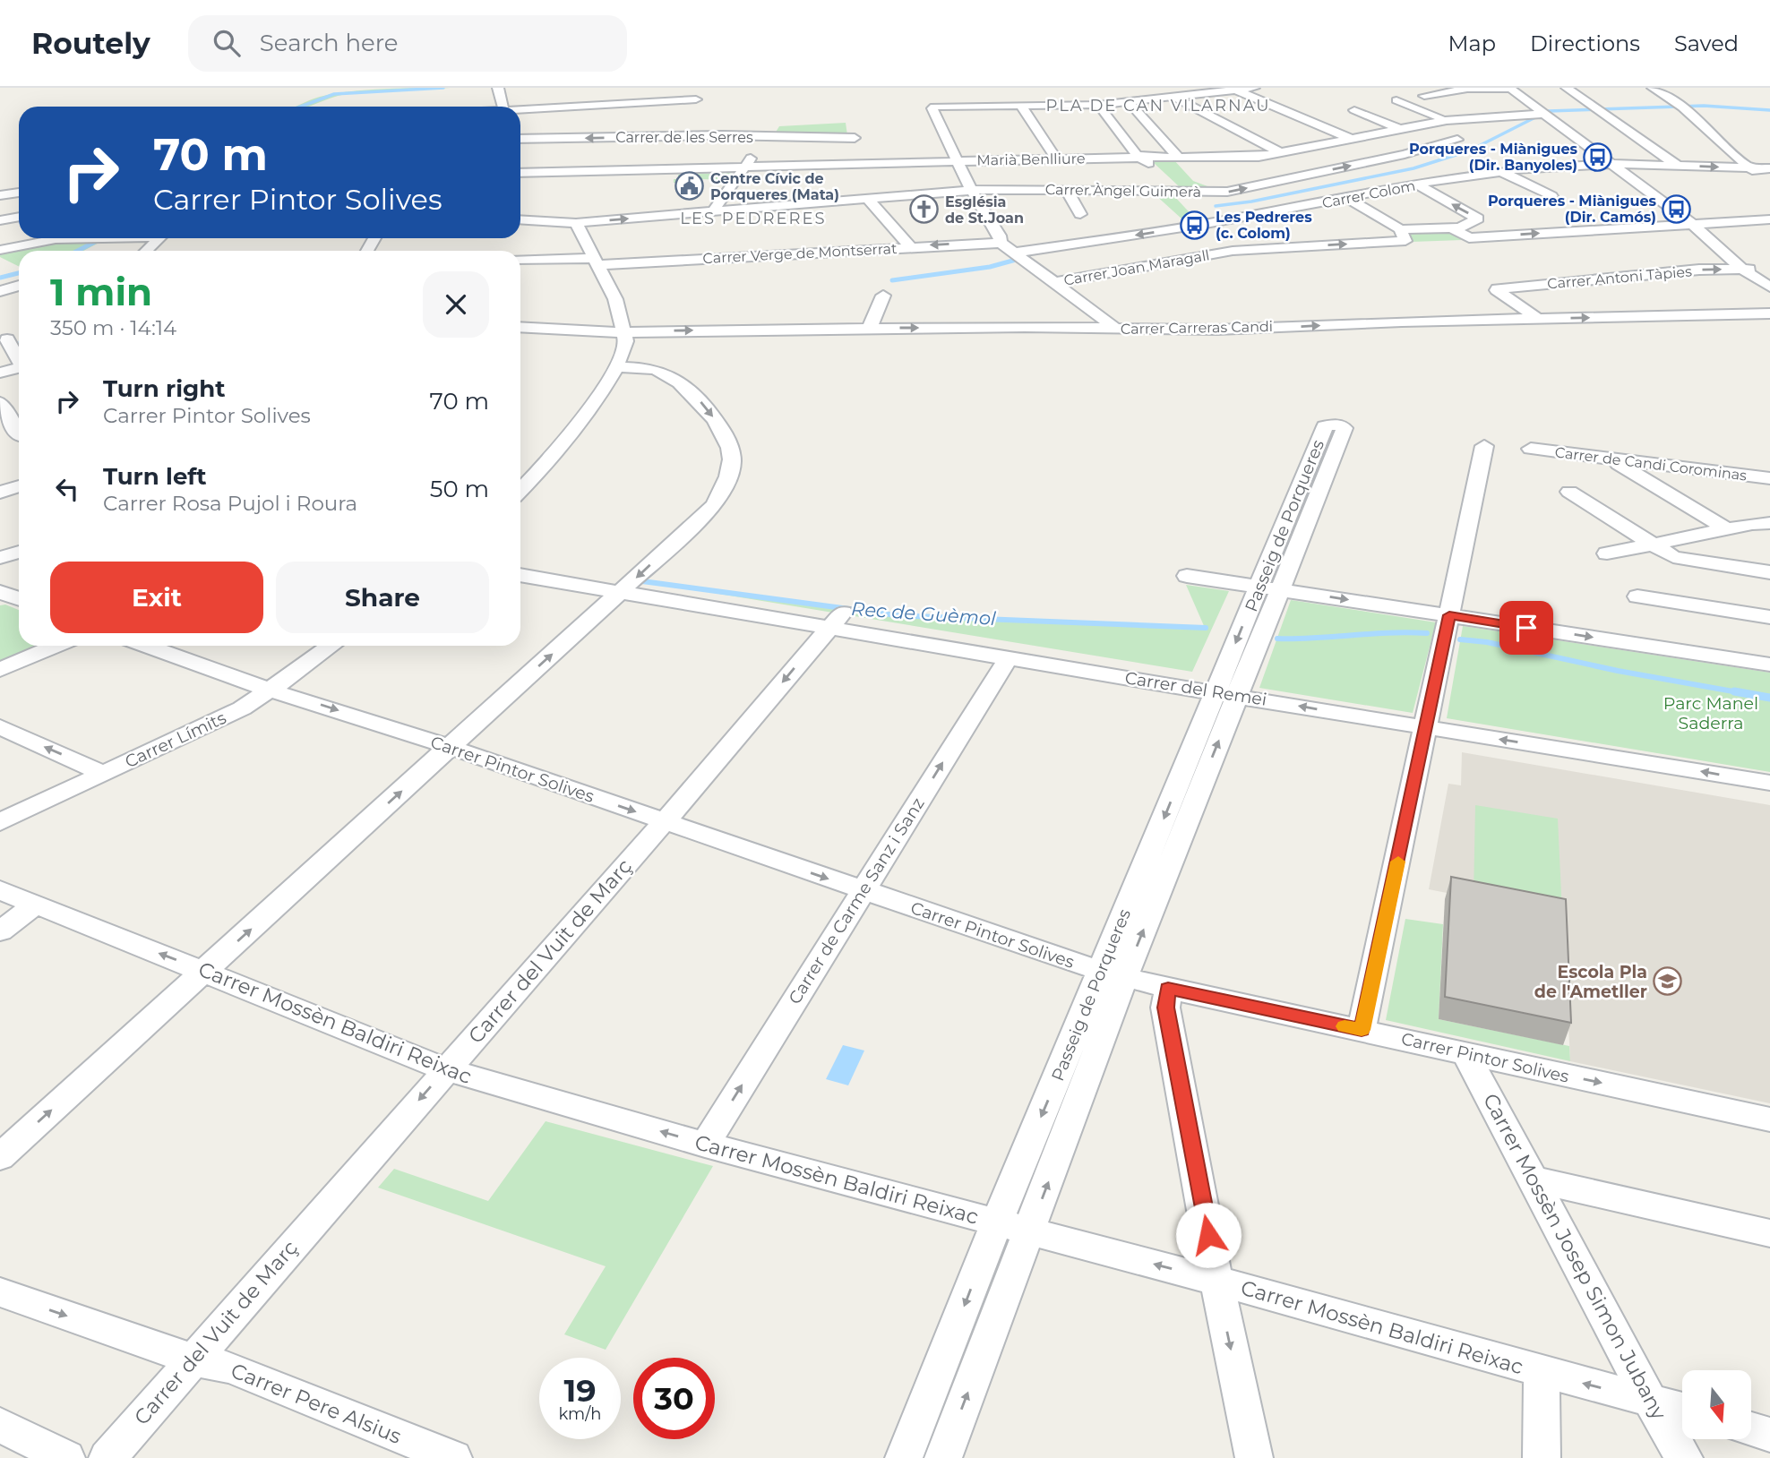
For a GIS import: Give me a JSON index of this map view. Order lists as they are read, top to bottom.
{
  "streets": {
    "street": [
      "Carrer de les Serres",
      "Marià Benlliure",
      "Carrer Àngel Guimerà",
      "Carrer Colom",
      "Carrer Verge de Montserrat",
      "Carrer Joan Maragall",
      "Carrer Antoni Tàpies",
      "Carrer Carreras Candi",
      "Carrer de Candi Corominas",
      "Passeig de Porqueres",
      "Carrer del Remei",
      "Carrer Límits",
      "Carrer Pintor Solives",
      "Carrer de Carme Sanz i Sanz",
      "Carrer del Vuit de Març",
      "Carrer Mossèn Baldiri Reixac",
      "Carrer Mossèn Josep Simon Jubany",
      "Carrer Pere Alsius"
    ]
  },
  "crossings": [
    ["Marià Benlliure", "Carrer Àngel Guimerà"],
    ["Marià Benlliure", "Carrer Colom"],
    ["Carrer Àngel Guimerà", "Carrer Colom"],
    ["Passeig de Porqueres", "Carrer del Remei"],
    ["Passeig de Porqueres", "Carrer Pintor Solives"],
    ["Passeig de Porqueres", "Carrer Mossèn Baldiri Reixac"],
    ["Carrer del Remei", "Carrer de Carme Sanz i Sanz"],
    ["Carrer del Remei", "Carrer del Vuit de Març"],
    ["Carrer Límits", "Carrer Pintor Solives"],
    ["Carrer Pintor Solives", "Carrer de Carme Sanz i Sanz"],
    ["Carrer Pintor Solives", "Carrer del Vuit de Març"],
    ["Carrer Pintor Solives", "Carrer Mossèn Josep Simon Jubany"],
    ["Carrer de Carme Sanz i Sanz", "Carrer Mossèn Baldiri Reixac"],
    ["Carrer del Vuit de Març", "Carrer Mossèn Baldiri Reixac"],
    ["Carrer del Vuit de Març", "Carrer Pere Alsius"],
    ["Carrer Mossèn Baldiri Reixac", "Carrer Mossèn Josep Simon Jubany"]
  ],
  "one_way": [
    "Carrer Pintor Solives",
    "Carrer de Carme Sanz i Sanz",
    "Carrer del Vuit de Març",
    "Carrer Mossèn Baldiri Reixac"
  ],
  "districts": ["PLA DE CAN VILARNAU", "LES PEDRERES"],
  "water": ["Rec de Guèmol"],
  "parks": ["Parc Manel Saderra"],
  "places": {
    "bus stop": ["Porqueres - Miànigues (Dir. Banyoles)", "Porqueres - Miànigues (Dir. Camós)", "Les Pedreres (c. Colom)"],
    "public building": ["Centre Cívic de Porqueres (Mata)"],
    "church": ["Església de St.Joan"],
    "school or university": ["Escola Pla de l'Ametller"]
  },
  "north": "bottom",
  "page": {
    "header": "Routely",
    "search": "Search here",
    "nav": ["Map", "Directions", "Saved"],
    "turn": ["70 m", "Carrer Pintor Solives"],
    "heading": ["1 min", "350 m · 14:14"],
    "list": [
      {
        "name": "Turn right",
        "note": "Carrer Pintor Solives",
        "value": "70 m"
      },
      {
        "name": "Turn left",
        "note": "Carrer Rosa Pujol i Roura",
        "value": "50 m"
      }
    ],
    "buttons": ["Exit", "Share"],
    "speed": "19 km/h",
    "limit": "30"
  }
}
